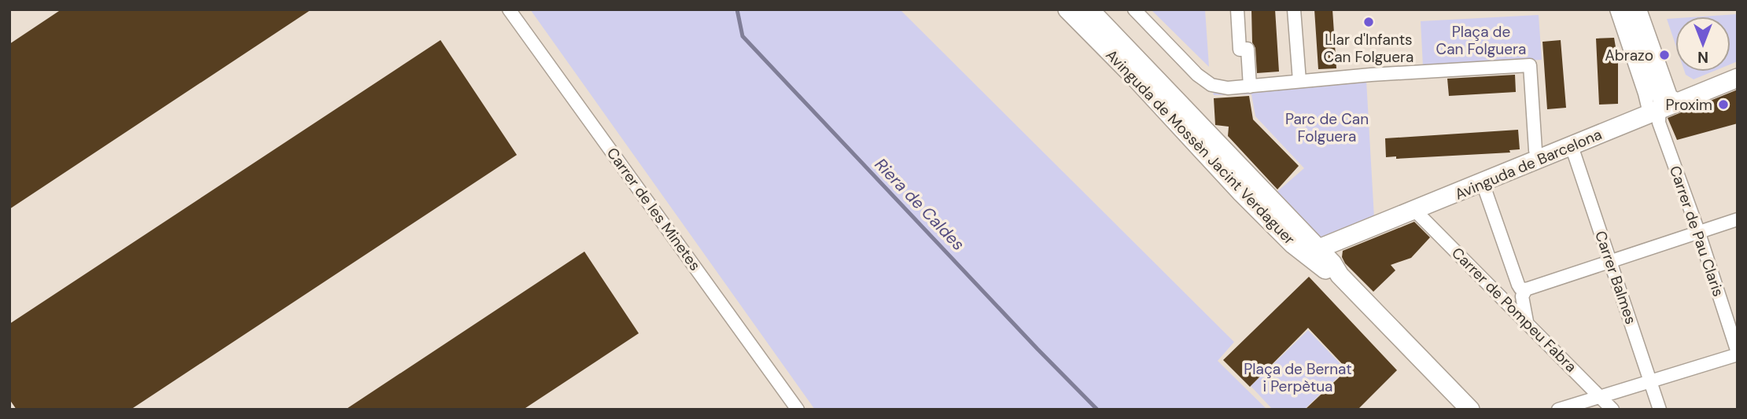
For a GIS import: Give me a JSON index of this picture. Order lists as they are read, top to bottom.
{
  "streets": {
    "main road": ["Avinguda de Mossèn Jacint Verdaguer", "Avinguda de Barcelona"],
    "street": [
      "Carrer de les Minetes",
      "Carrer de Pau Claris",
      "Carrer Balmes",
      "Carrer de Pompeu Fabra"
    ]
  },
  "crossings": [
    ["Avinguda de Mossèn Jacint Verdaguer", "Avinguda de Barcelona"],
    ["Avinguda de Barcelona", "Carrer de Pau Claris"],
    ["Avinguda de Barcelona", "Carrer Balmes"],
    ["Avinguda de Barcelona", "Carrer de Pompeu Fabra"]
  ],
  "water": ["Riera de Caldes"],
  "parks": ["Plaça de Can Folguera", "Parc de Can Folguera", "Plaça de Bernat i Perpètua"],
  "places": ["Llar d'Infants Can Folguera", "Abrazo", "Proxim"],
  "north": "bottom"
}
